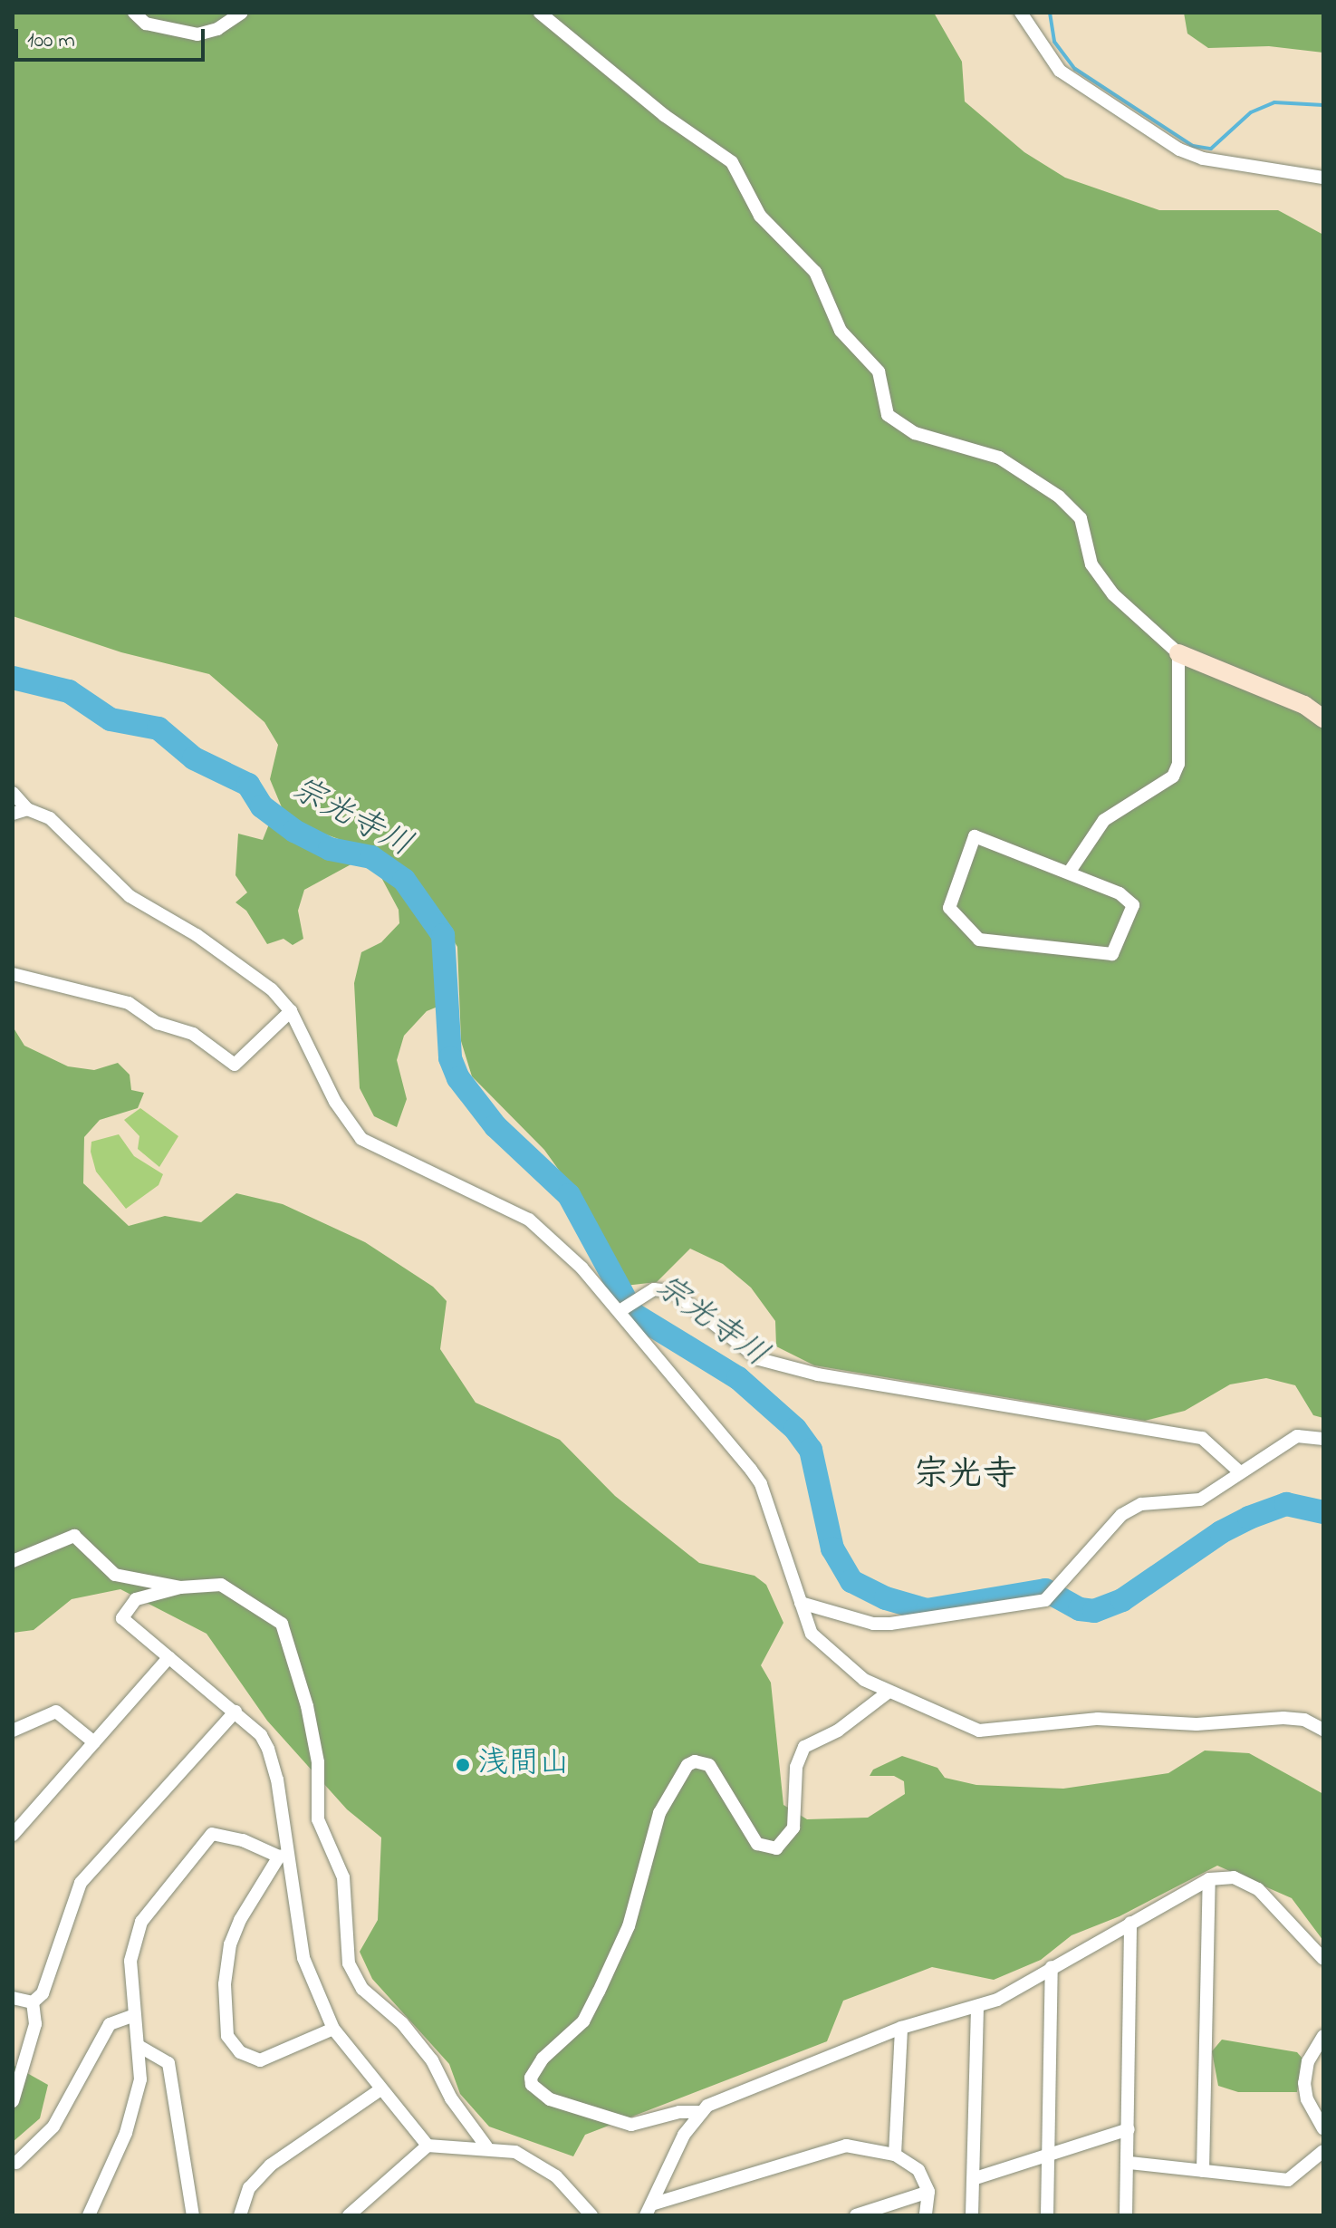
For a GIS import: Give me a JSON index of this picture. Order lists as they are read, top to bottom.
{
  "districts": ["宗光寺"],
  "water": ["宗光寺川"],
  "places": ["浅間山"],
  "scale_bar": "100 m"
}
